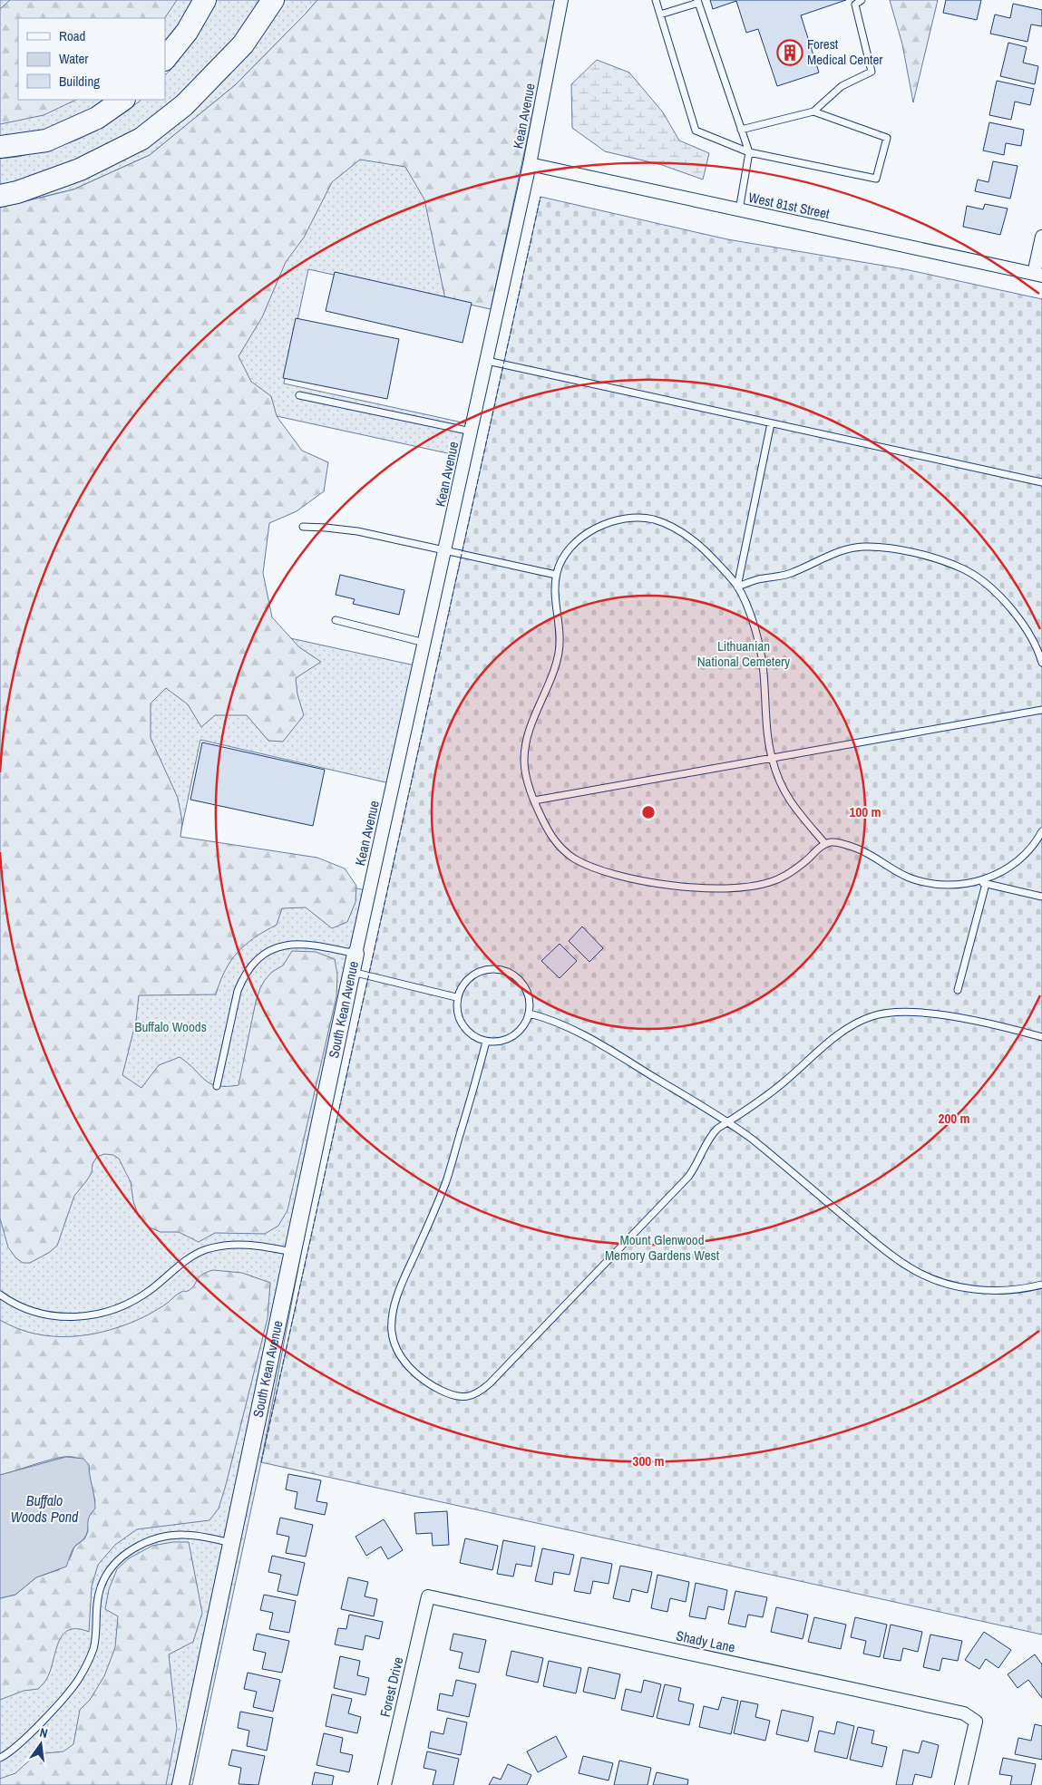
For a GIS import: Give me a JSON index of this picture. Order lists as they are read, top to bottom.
{
  "streets": {
    "street": [
      "Kean Avenue",
      "West 81st Street",
      "South Kean Avenue",
      "Shady Lane",
      "Forest Drive"
    ]
  },
  "crossings": [
    ["Kean Avenue", "West 81st Street"],
    ["Kean Avenue", "South Kean Avenue"],
    ["Shady Lane", "Forest Drive"]
  ],
  "water": ["Buffalo Woods Pond"],
  "parks": ["Lithuanian National Cemetery", "Buffalo Woods", "Mount Glenwood Memory Gardens West"],
  "places": {
    "building": ["Forest Medical Center"]
  },
  "legend": ["Road", "Water", "Building"],
  "north": "top",
  "rings": ["100 m", "200 m", "300 m"]
}
